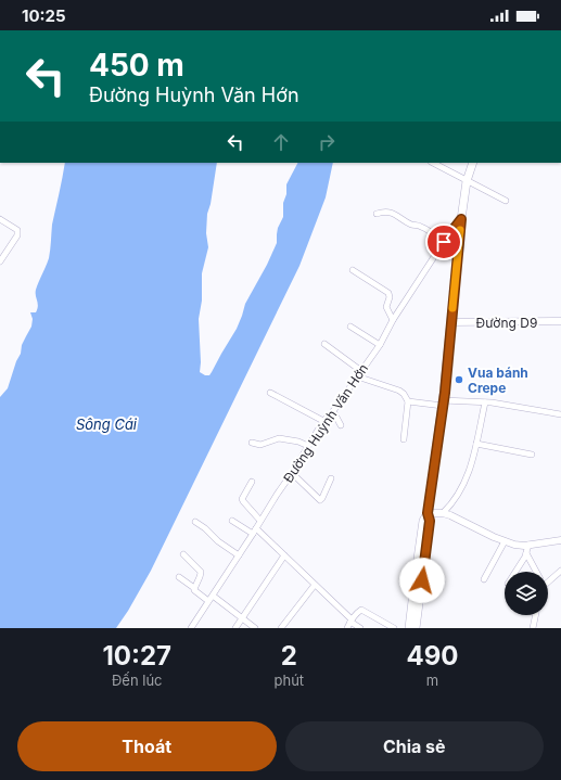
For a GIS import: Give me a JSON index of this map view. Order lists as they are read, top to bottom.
{
  "streets": {
    "street": ["Đường D9", "Đường Huỳnh Văn Hớn"]
  },
  "water": ["Sông Cái"],
  "places": ["Vua bánh Crepe"],
  "page": {
    "status": "10:25",
    "turn": ["450 m", "Đường Huỳnh Văn Hớn"],
    "eta": [
      "10:27",
      "Đến lúc",
      "2",
      "phút",
      "490",
      "m"
    ],
    "buttons": ["Thoát", "Chia sẻ"]
  }
}
